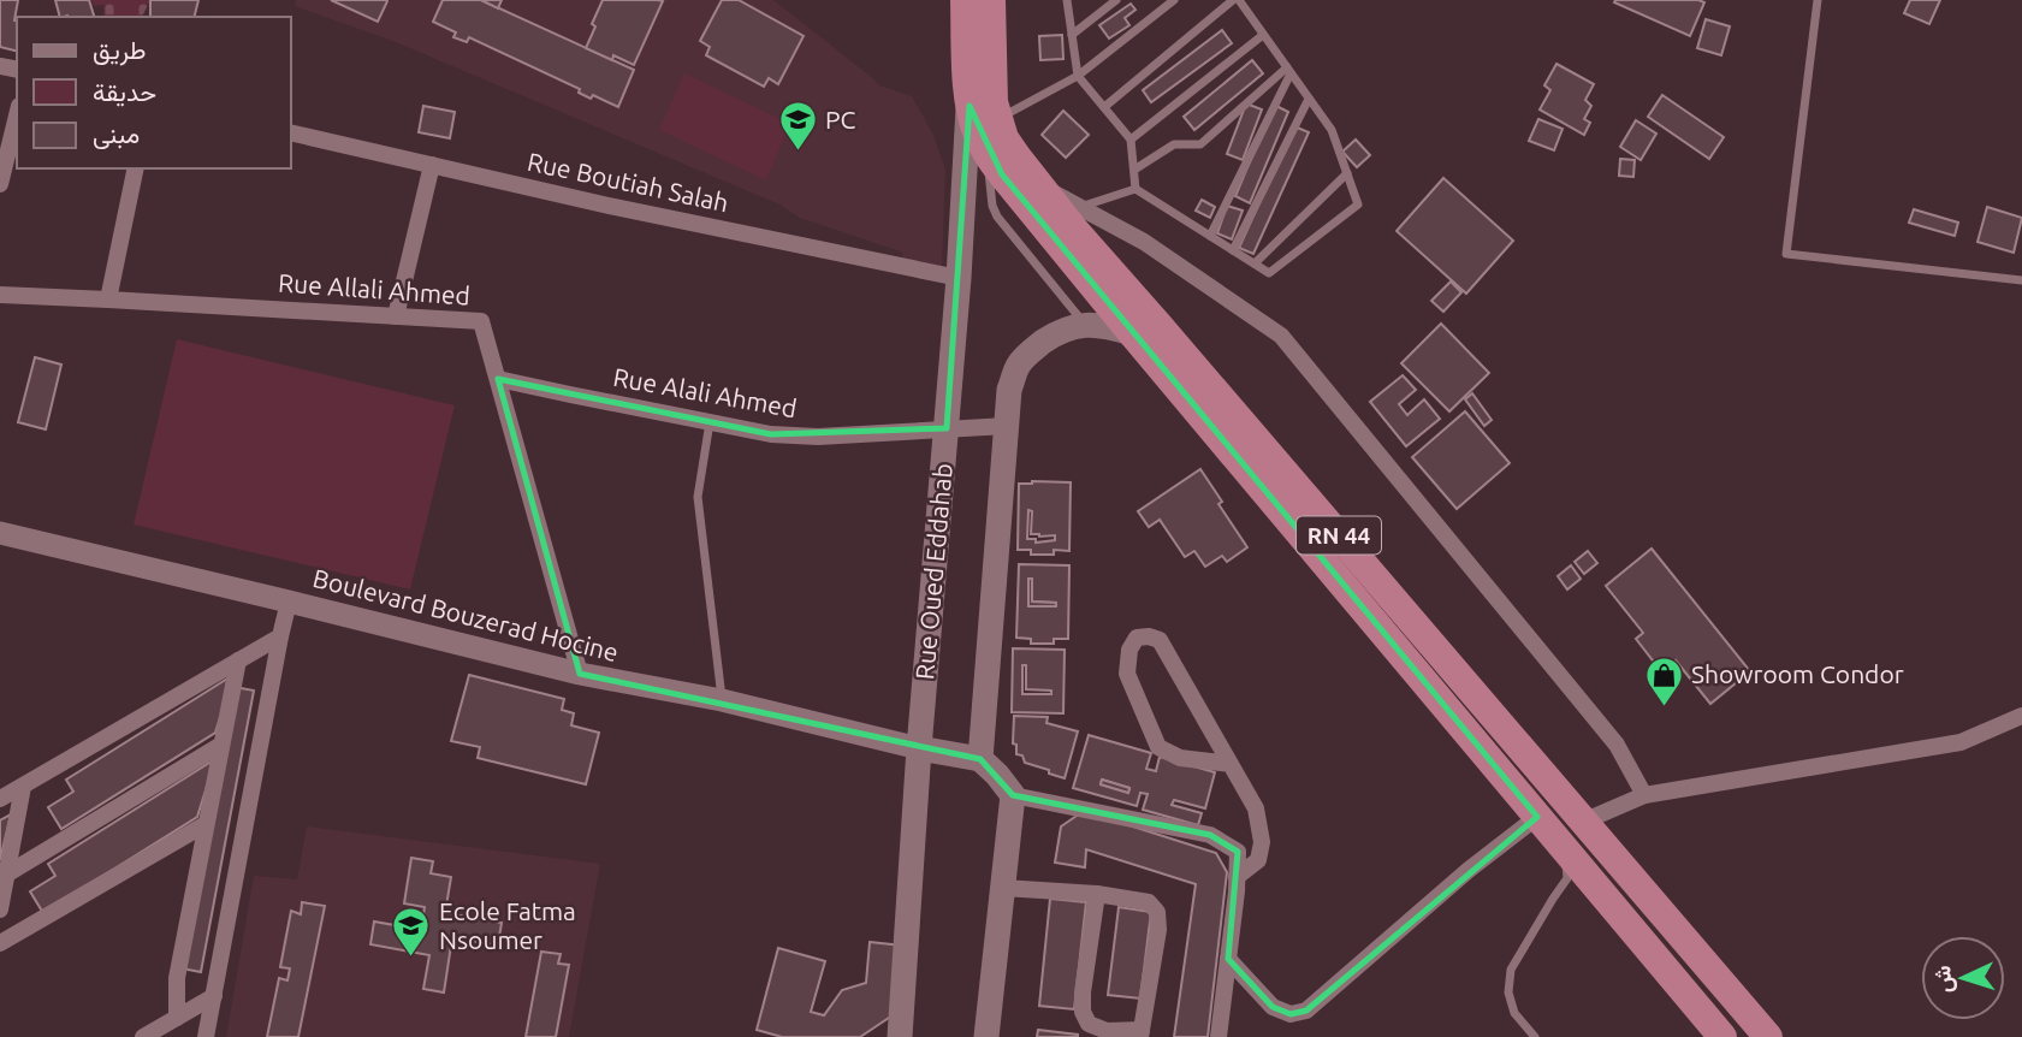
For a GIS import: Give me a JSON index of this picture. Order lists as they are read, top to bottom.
{
  "streets": {
    "highway": ["RN 44"],
    "main road": ["Rue Oued Eddahab"],
    "street": [
      "Rue Boutiah Salah",
      "Rue Allali Ahmed",
      "Rue Alali Ahmed",
      "Boulevard Bouzerad Hocine"
    ]
  },
  "crossings": [
    ["Rue Boutiah Salah", "Rue Oued Eddahab"],
    ["Rue Allali Ahmed", "Rue Alali Ahmed"],
    ["Rue Allali Ahmed", "Boulevard Bouzerad Hocine"],
    ["Rue Alali Ahmed", "Rue Oued Eddahab"],
    ["RN 44", "Rue Oued Eddahab"],
    ["Rue Oued Eddahab", "Boulevard Bouzerad Hocine"]
  ],
  "places": {
    "school or university": ["PC", "Ecole Fatma Nsoumer"],
    "shop": ["Showroom Condor"]
  },
  "legend": ["طريق", "حديقة", "مبنى"],
  "north": "left"
}
